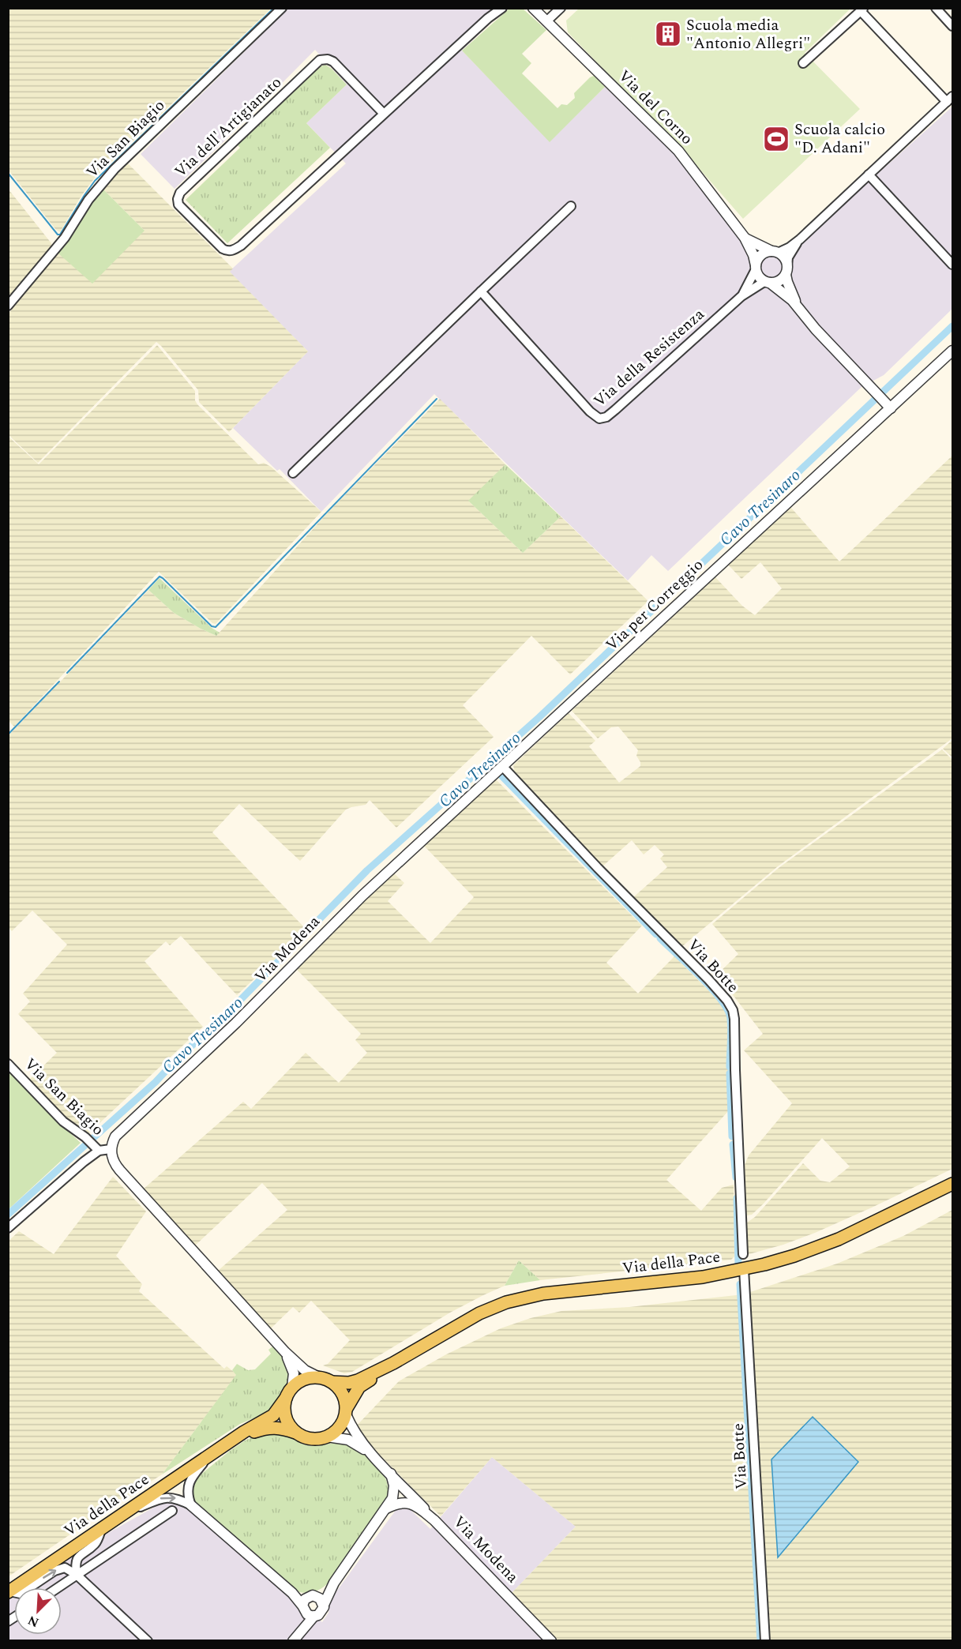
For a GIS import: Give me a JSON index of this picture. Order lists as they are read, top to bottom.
{
  "streets": {
    "main road": ["Via della Pace"],
    "street": [
      "Via del Corno",
      "Via dell'Artigianato",
      "Via San Biagio",
      "Via della Resistenza",
      "Via per Correggio",
      "Via Modena",
      "Via Botte"
    ]
  },
  "crossings": [
    ["Via del Corno", "Via della Resistenza"],
    ["Via del Corno", "Via per Correggio"],
    ["Via per Correggio", "Via Modena"],
    ["Via Modena", "Via Botte"],
    ["Via Botte", "Via della Pace"]
  ],
  "water": ["Cavo Tresinaro"],
  "places": {
    "building": ["Scuola media \"Antonio Allegri\""],
    "sports": ["Scuola calcio \"D. Adani\""]
  },
  "north": "bottom left"
}
